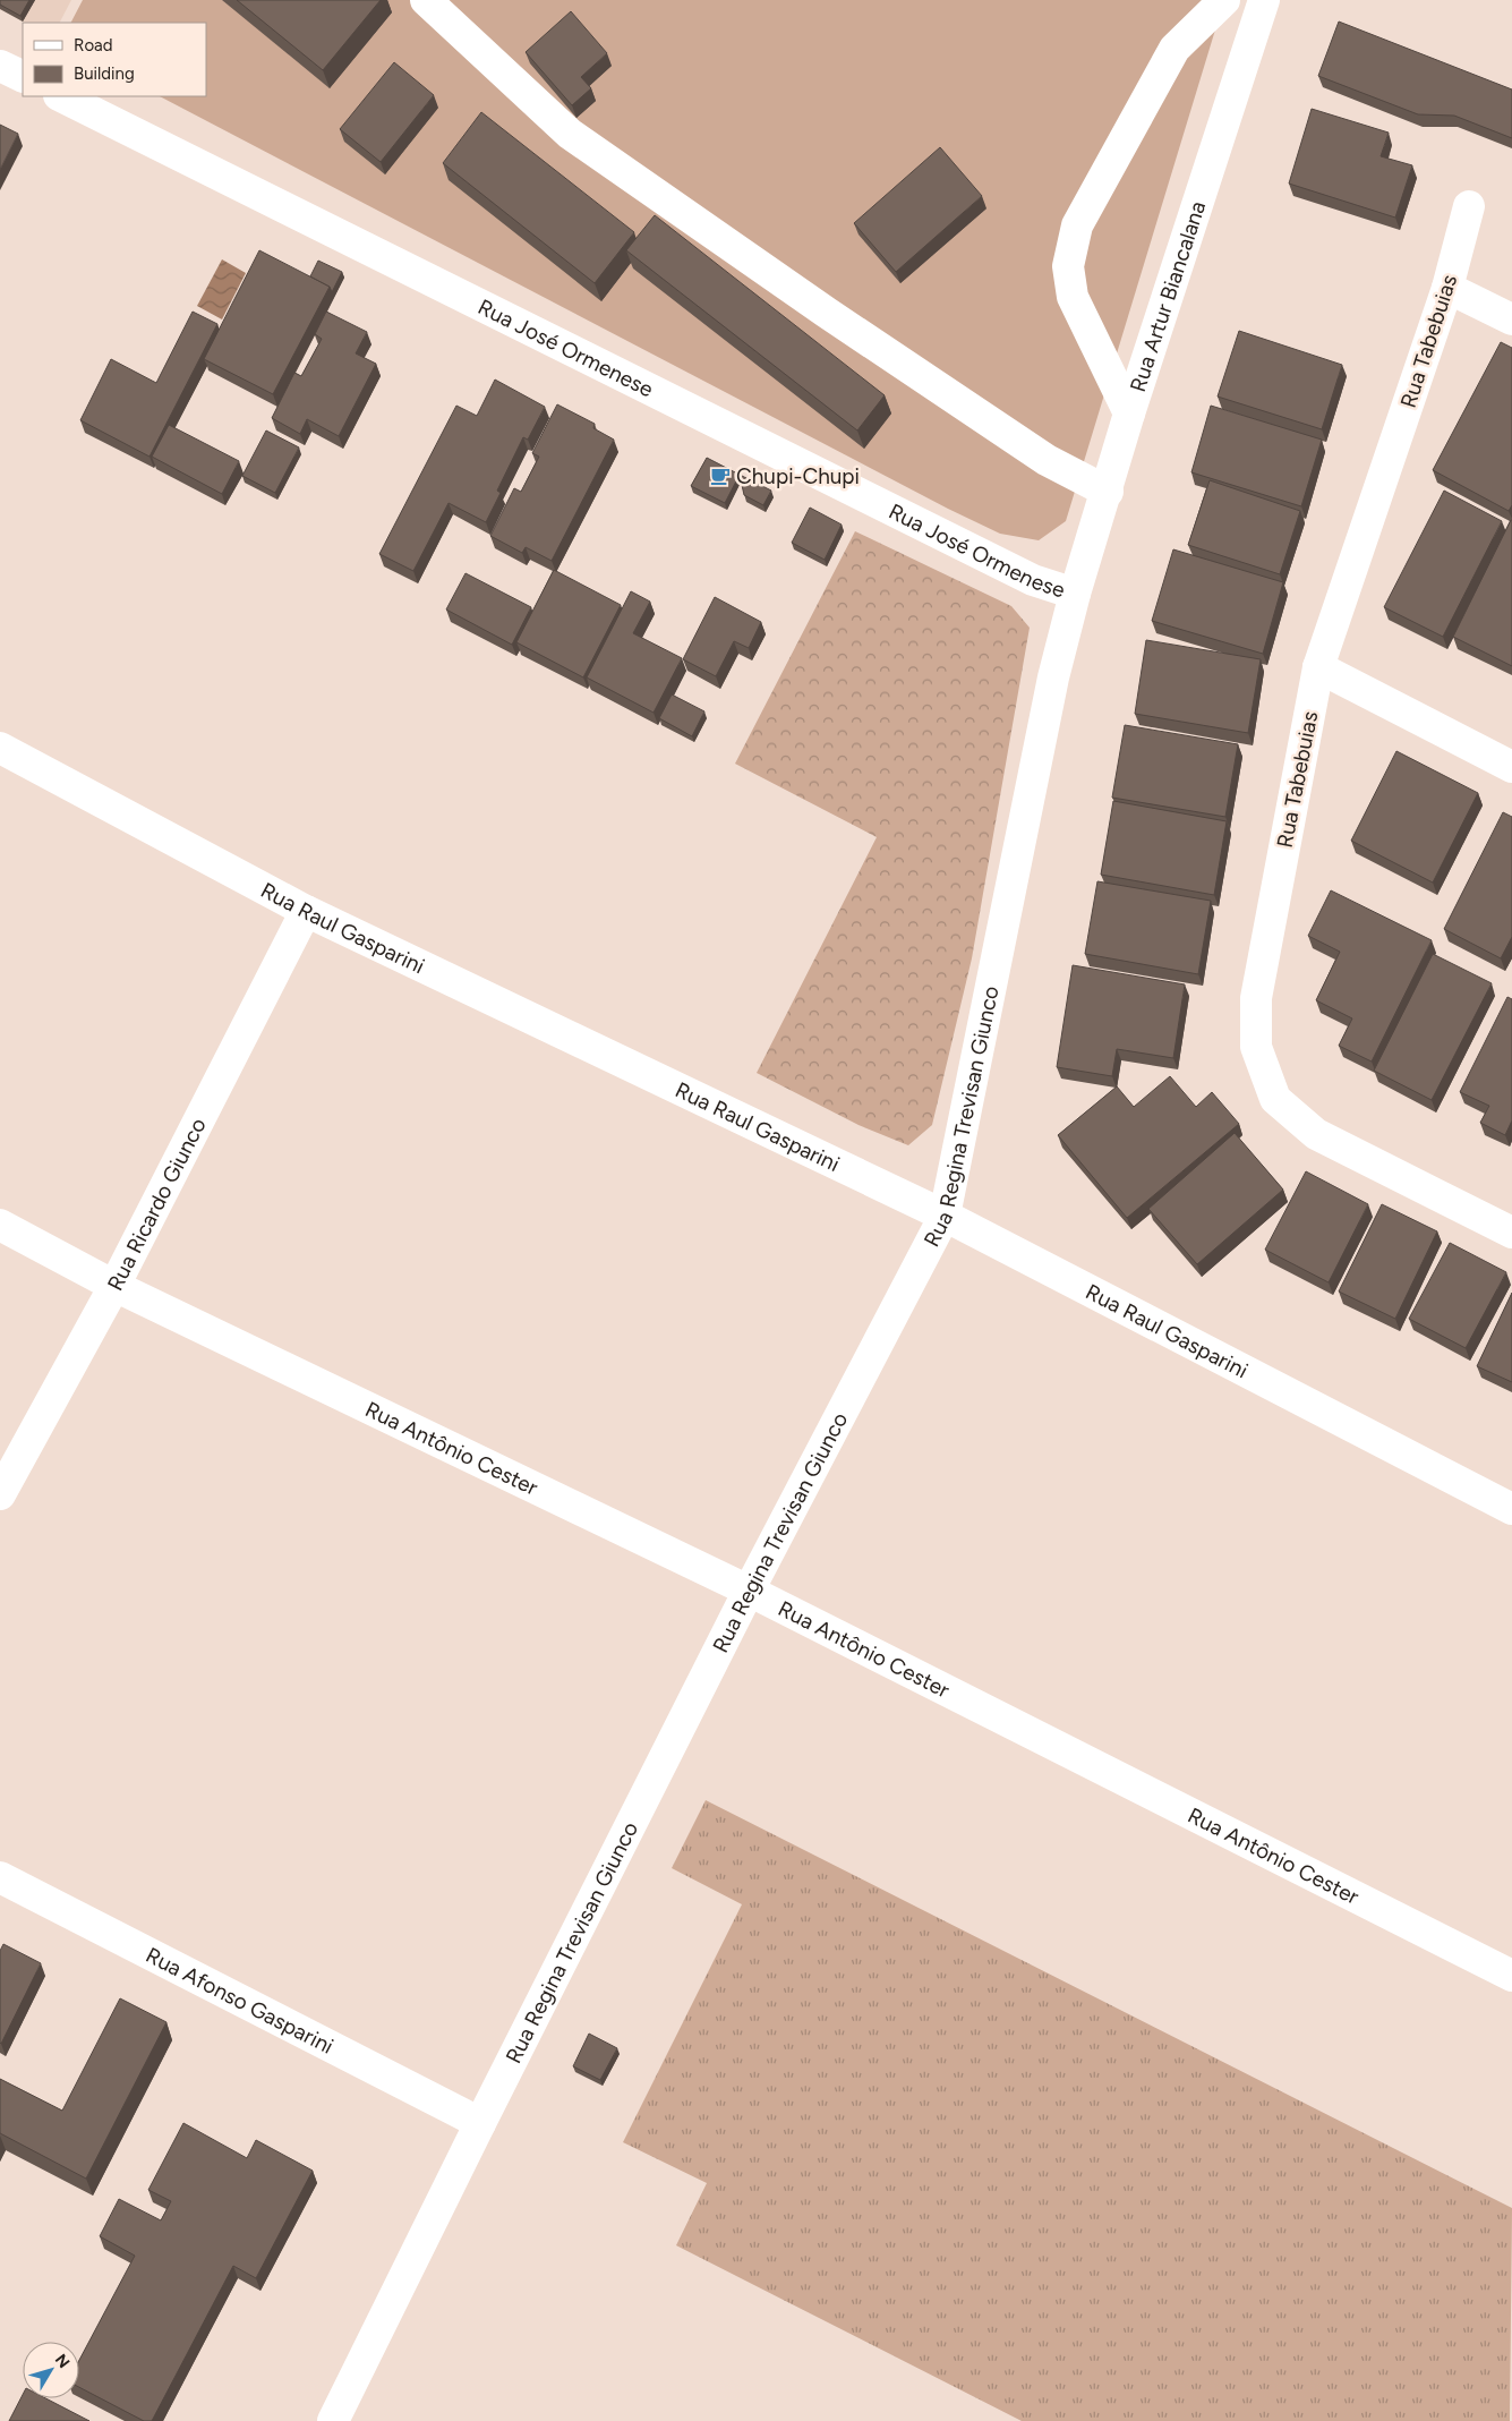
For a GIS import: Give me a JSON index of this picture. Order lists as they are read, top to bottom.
{
  "streets": {
    "street": [
      "Rua Artur Biancalana",
      "Rua Tabebuias",
      "Rua José Ormenese",
      "Rua Raul Gasparini",
      "Rua Regina Trevisan Giunco",
      "Rua Ricardo Giunco",
      "Rua Antônio Cester",
      "Rua Afonso Gasparini"
    ]
  },
  "crossings": [
    ["Rua Artur Biancalana", "Rua José Ormenese"],
    ["Rua Artur Biancalana", "Rua Regina Trevisan Giunco"],
    ["Rua José Ormenese", "Rua Regina Trevisan Giunco"],
    ["Rua Raul Gasparini", "Rua Regina Trevisan Giunco"],
    ["Rua Raul Gasparini", "Rua Ricardo Giunco"],
    ["Rua Regina Trevisan Giunco", "Rua Antônio Cester"],
    ["Rua Regina Trevisan Giunco", "Rua Afonso Gasparini"],
    ["Rua Ricardo Giunco", "Rua Antônio Cester"]
  ],
  "places": {
    "cafe": ["Chupi-Chupi"]
  },
  "legend": ["Road", "Building"],
  "north": "top right"
}
